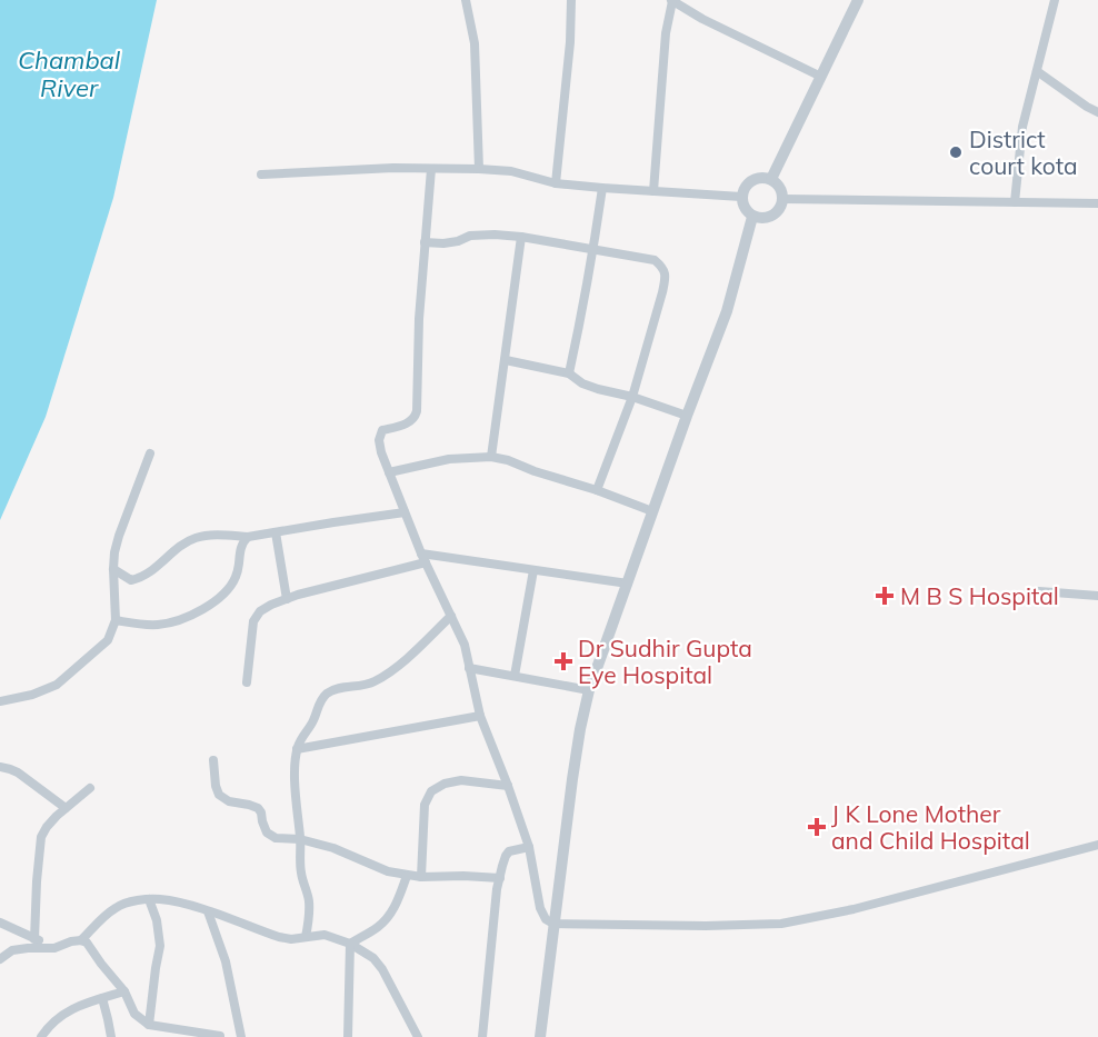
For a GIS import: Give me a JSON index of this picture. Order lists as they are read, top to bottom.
{
  "water": ["Chambal River"],
  "places": {
    "other": ["District court kota"],
    "health": ["M B S Hospital", "Dr Sudhir Gupta Eye Hospital", "J K Lone Mother and Child Hospital"]
  }
}
